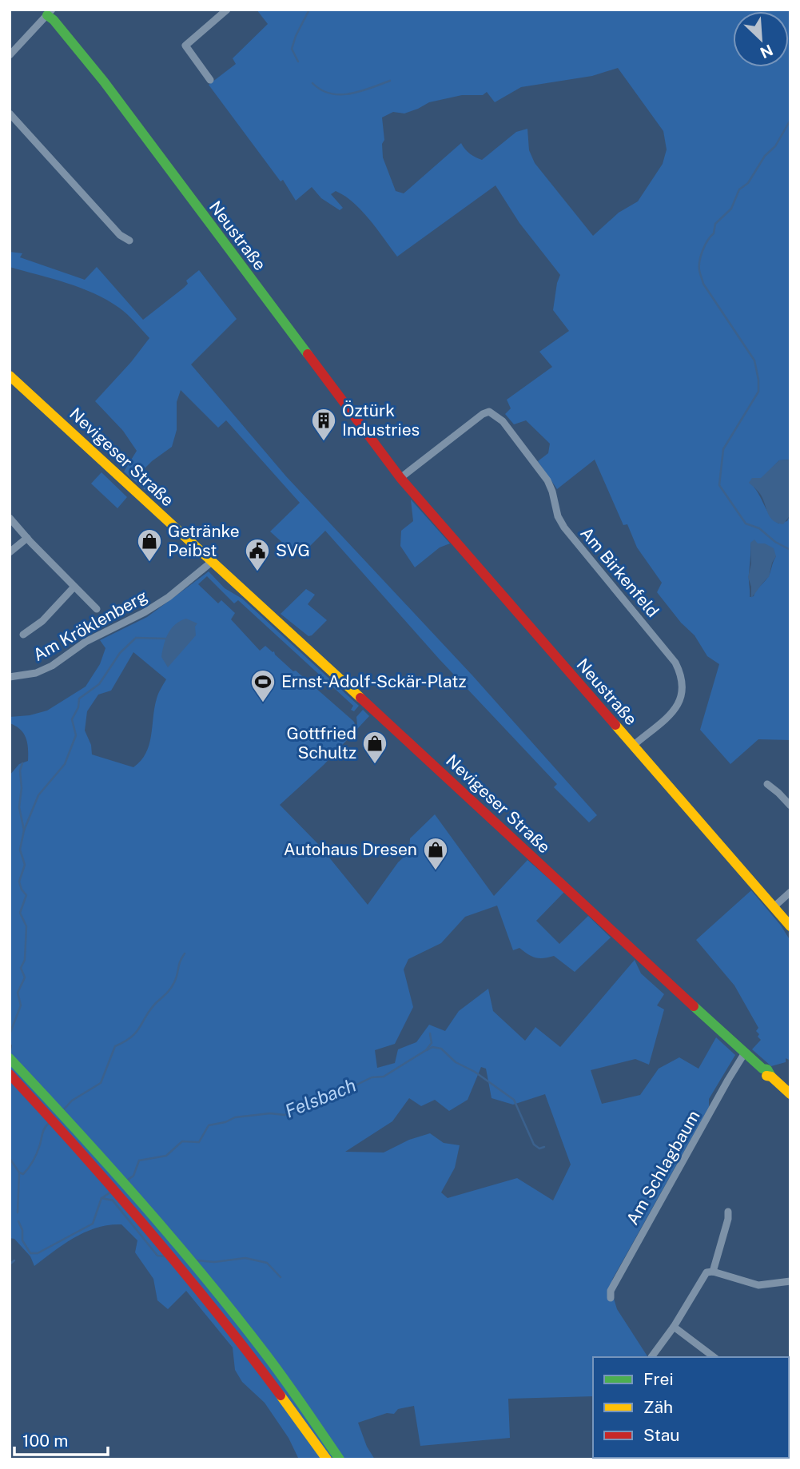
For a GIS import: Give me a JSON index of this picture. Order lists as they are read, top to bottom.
{
  "streets": {
    "main road": ["Neustraße", "Nevigeser Straße"],
    "street": ["Am Birkenfeld", "Am Kröklenberg", "Am Schlagbaum"]
  },
  "crossings": [
    ["Neustraße", "Am Birkenfeld"],
    ["Nevigeser Straße", "Am Kröklenberg"],
    ["Nevigeser Straße", "Am Schlagbaum"]
  ],
  "water": ["Felsbach"],
  "places": {
    "building": ["Öztürk Industries"],
    "shop": ["Getränke Peibst", "Gottfried Schultz", "Autohaus Dresen"],
    "public building": ["SVG"],
    "sports": ["Ernst-Adolf-Sckär-Platz"]
  },
  "legend": ["Frei", "Zäh", "Stau"],
  "scale_bar": "100 m",
  "north": "bottom right"
}
